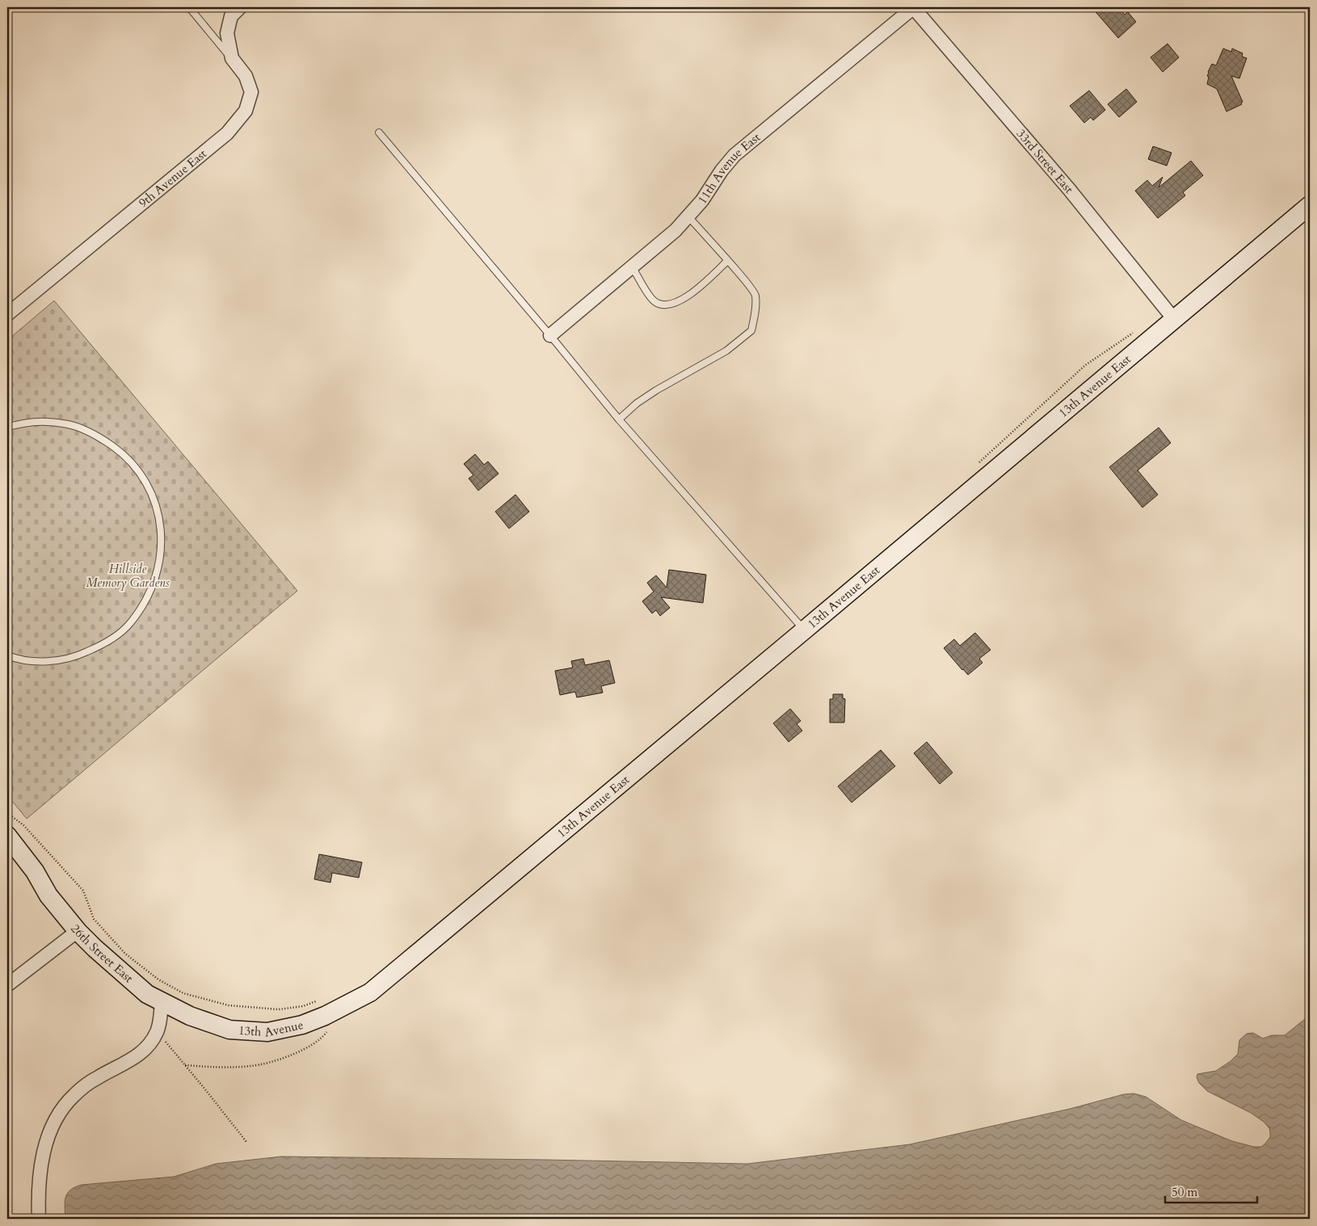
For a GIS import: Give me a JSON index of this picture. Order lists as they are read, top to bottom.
{
  "streets": {
    "main road": ["13th Avenue East", "26th Street East", "13th Avenue"],
    "street": ["33rd Street East", "11th Avenue East", "9th Avenue East"]
  },
  "crossings": [
    ["33rd Street East", "11th Avenue East"],
    ["33rd Street East", "13th Avenue East"],
    ["13th Avenue East", "13th Avenue"],
    ["26th Street East", "13th Avenue"]
  ],
  "parks": ["Hillside Memory Gardens"],
  "scale_bar": "50 m"
}
